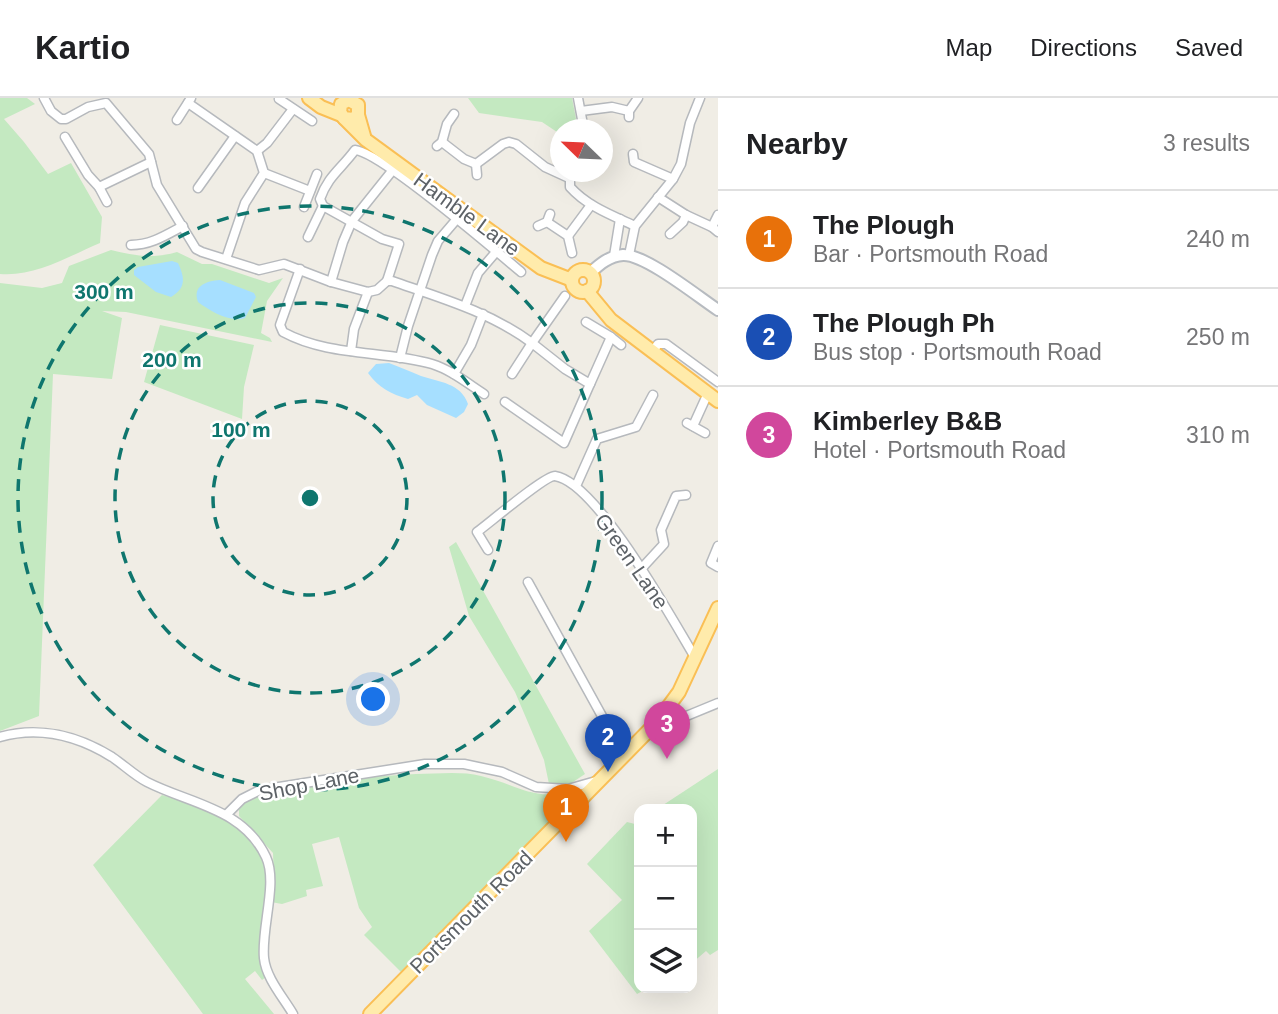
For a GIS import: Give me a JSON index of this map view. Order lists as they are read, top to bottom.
{
  "streets": {
    "main road": ["Hamble Lane", "Portsmouth Road"],
    "street": ["Green Lane", "Shop Lane"]
  },
  "crossings": [
    ["Green Lane", "Portsmouth Road"],
    ["Shop Lane", "Portsmouth Road"]
  ],
  "north": "top left",
  "page": {
    "header": "Kartio",
    "nav": ["Map", "Directions", "Saved"],
    "heading": ["Nearby", "3 results"],
    "list": [
      {
        "mark": "1",
        "name": "The Plough",
        "note": "Bar · Portsmouth Road",
        "value": "240 m"
      },
      {
        "mark": "2",
        "name": "The Plough Ph",
        "note": "Bus stop · Portsmouth Road",
        "value": "250 m"
      },
      {
        "mark": "3",
        "name": "Kimberley B&B",
        "note": "Hotel · Portsmouth Road",
        "value": "310 m"
      }
    ],
    "pins": ["3", "2", "1"],
    "map_buttons": ["+", "−"]
  },
  "rings": ["300 m", "200 m", "100 m"]
}
